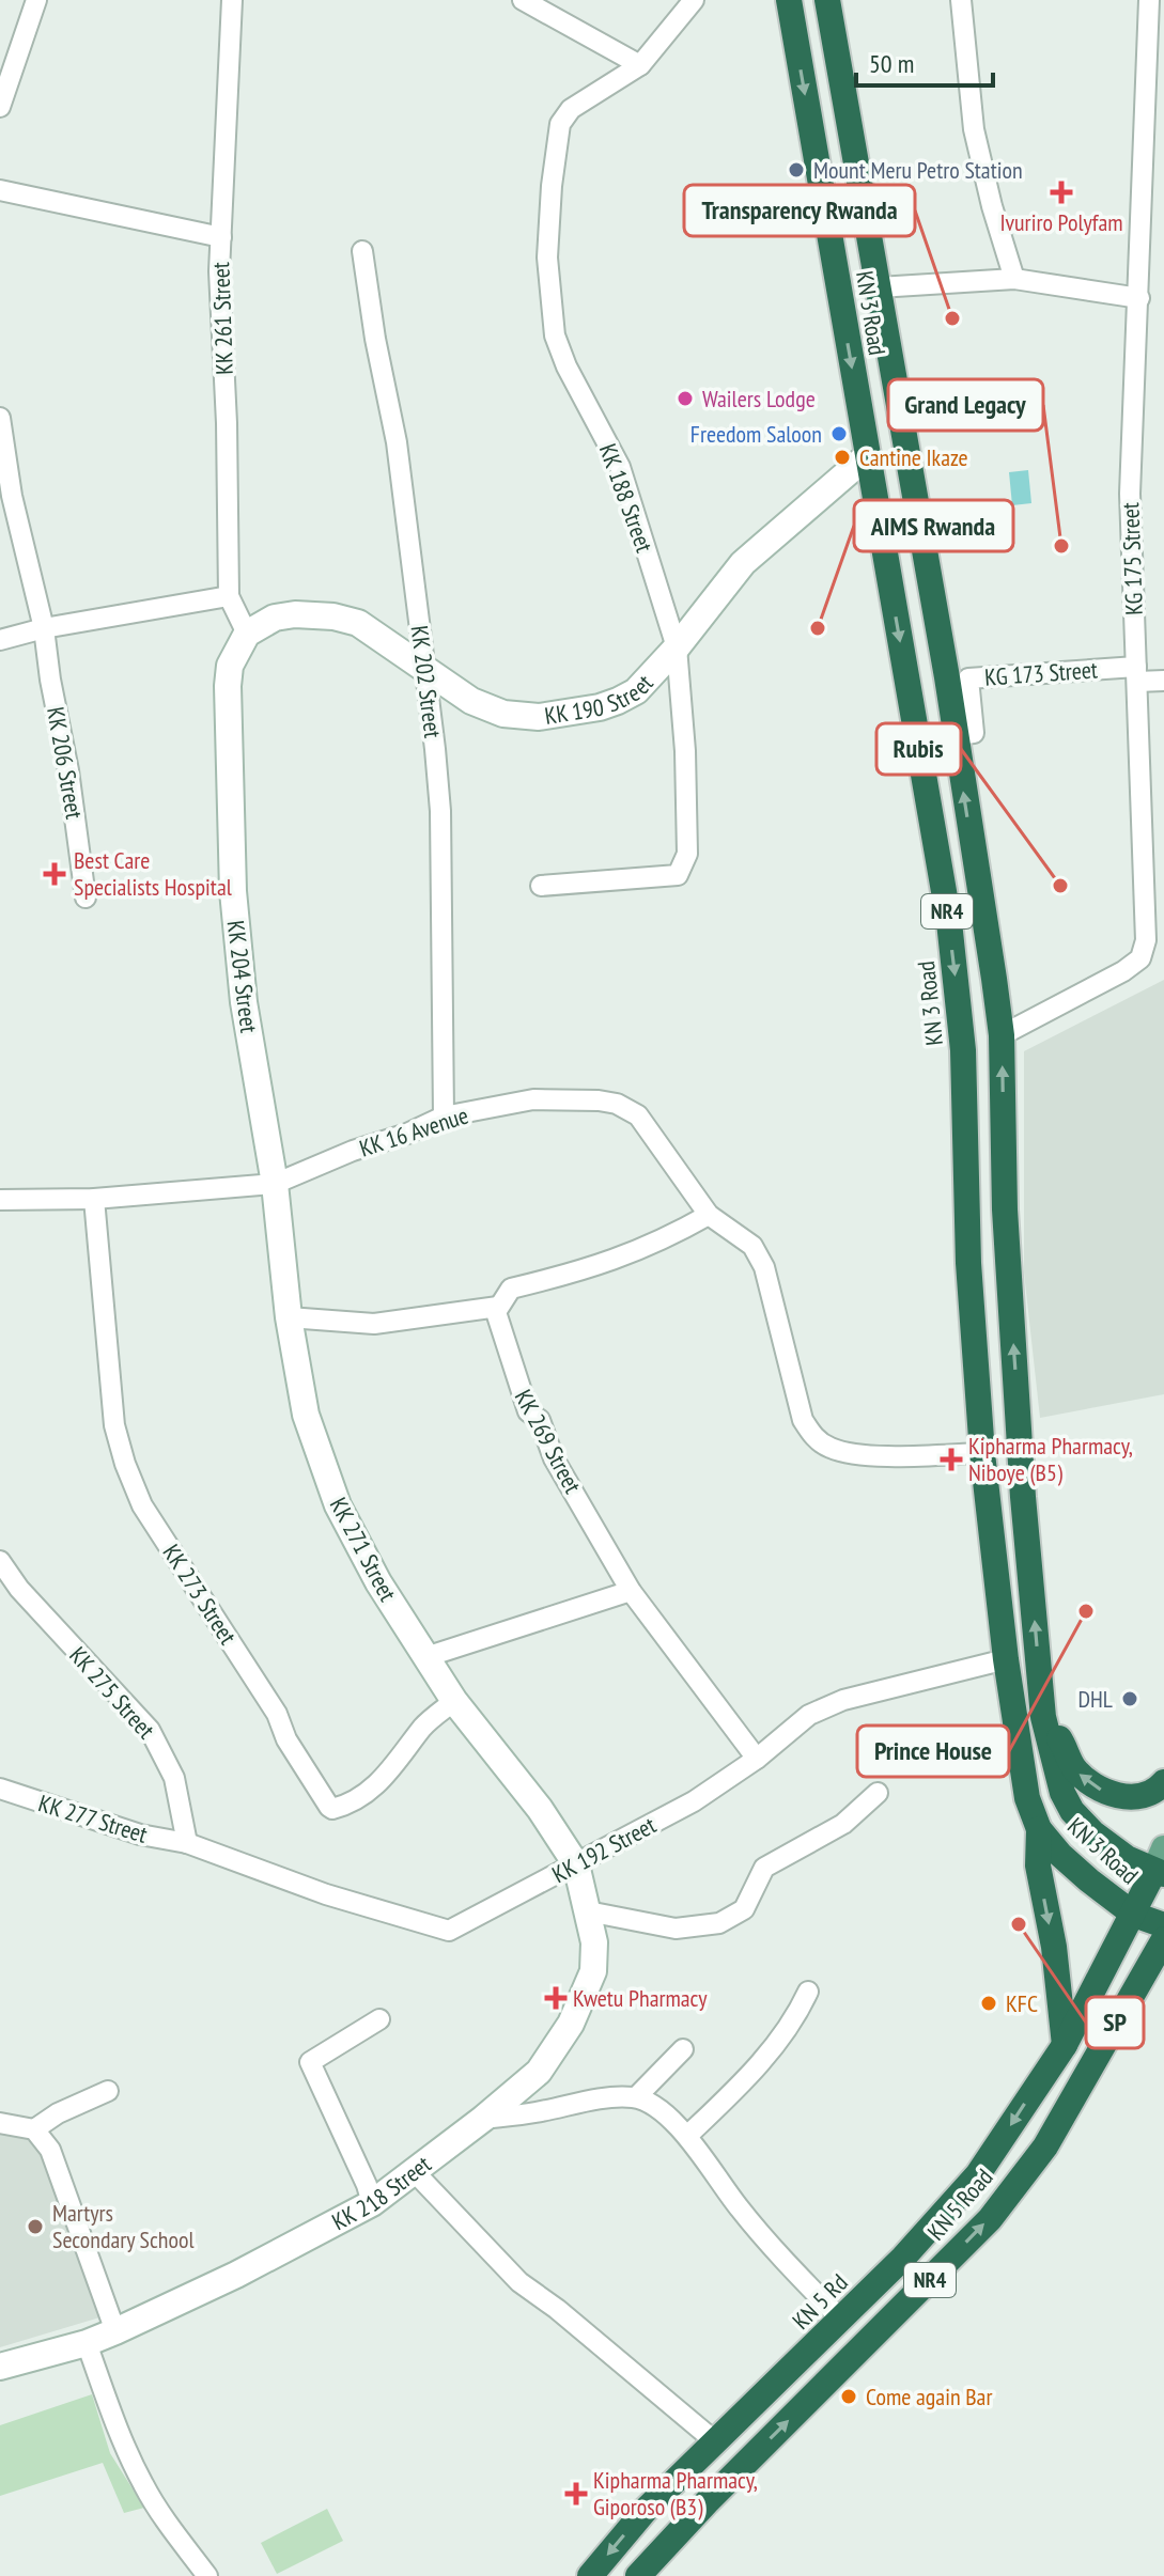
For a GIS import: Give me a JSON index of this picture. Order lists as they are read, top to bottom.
{
  "streets": {
    "highway": [
      "KN 3 Road",
      "NR4",
      "KN 5 Road",
      "KN 5 Rd"
    ],
    "street": [
      "KK 261 Street",
      "KK 188 Street",
      "KG 175 Street",
      "KG 173 Street",
      "KK 202 Street",
      "KK 190 Street",
      "KK 206 Street",
      "KK 204 Street",
      "KK 16 Avenue",
      "KK 269 Street",
      "KK 271 Street",
      "KK 273 Street",
      "KK 275 Street",
      "KK 277 Street",
      "KK 192 Street",
      "KK 218 Street"
    ]
  },
  "crossings": [
    ["KN 3 Road", "KG 175 Street"],
    ["KN 3 Road", "KG 173 Street"],
    ["KN 3 Road", "KK 190 Street"],
    ["KN 3 Road", "NR4"],
    ["KN 3 Road", "KK 16 Avenue"],
    ["KN 3 Road", "KK 192 Street"],
    ["KK 261 Street", "KK 190 Street"],
    ["KK 261 Street", "KK 204 Street"],
    ["KK 188 Street", "KK 190 Street"],
    ["KG 175 Street", "KG 173 Street"],
    ["KK 202 Street", "KK 190 Street"],
    ["KK 202 Street", "KK 16 Avenue"],
    ["KK 190 Street", "KK 204 Street"],
    ["NR4", "KN 5 Rd"],
    ["KK 204 Street", "KK 16 Avenue"],
    ["KK 204 Street", "KK 271 Street"],
    ["KK 16 Avenue", "KK 271 Street"],
    ["KK 16 Avenue", "KK 273 Street"],
    ["KK 269 Street", "KK 192 Street"],
    ["KK 271 Street", "KK 273 Street"],
    ["KK 271 Street", "KK 192 Street"],
    ["KK 271 Street", "KK 218 Street"],
    ["KK 275 Street", "KK 277 Street"],
    ["KK 275 Street", "KK 192 Street"],
    ["KK 277 Street", "KK 192 Street"],
    ["KK 192 Street", "KK 218 Street"]
  ],
  "one_way": ["KN 5 Road", "KN 5 Rd"],
  "places": {
    "other": [
      "Mount Meru Petro Station",
      "Transparency Rwanda",
      "Wailers Lodge",
      "Freedom Saloon",
      "Cantine Ikaze",
      "Grand Legacy",
      "AIMS Rwanda",
      "Rubis",
      "Prince House",
      "DHL",
      "SP",
      "KFC",
      "Martyrs Secondary School",
      "Come again Bar"
    ],
    "health": [
      "Ivuriro Polyfam",
      "Best Care Specialists Hospital",
      "Kipharma Pharmacy, Niboye (B5)",
      "Kwetu Pharmacy",
      "Kipharma Pharmacy, Giporoso (B3)"
    ]
  },
  "scale_bar": "50 m"
}
